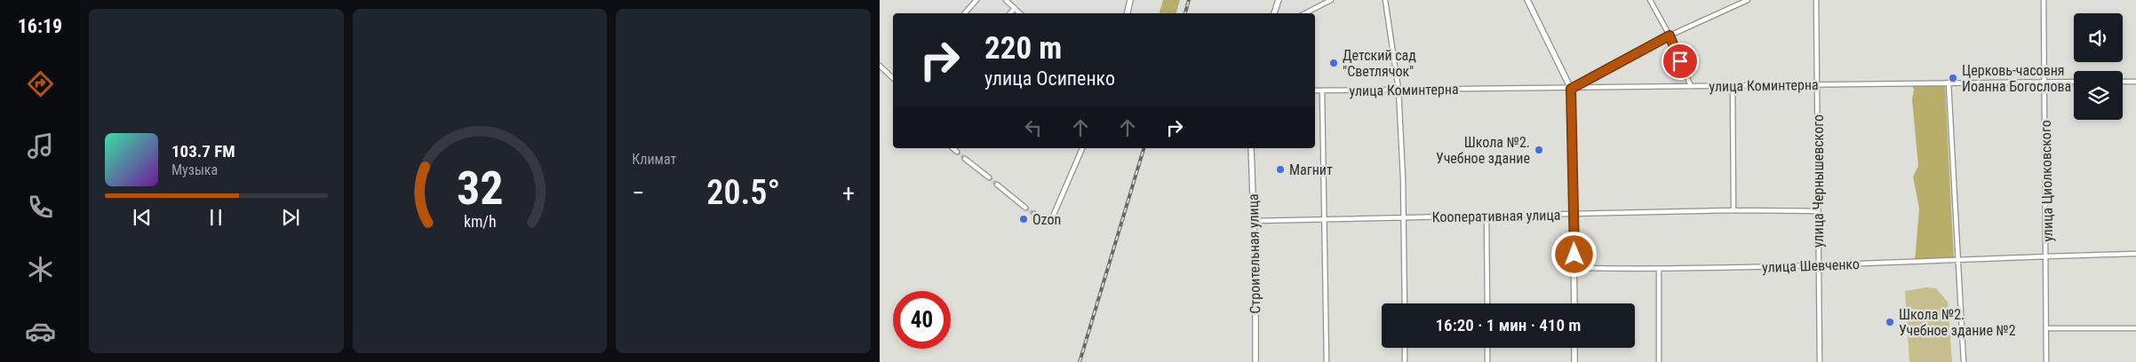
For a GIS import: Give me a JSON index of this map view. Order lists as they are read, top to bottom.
{
  "streets": {
    "street": [
      "улица Коминтерна",
      "улица Чернышевского",
      "улица Циолковского",
      "Кооперативная улица",
      "Строительная улица",
      "улица Шевченко"
    ]
  },
  "crossings": [
    ["улица Коминтерна", "улица Чернышевского"],
    ["улица Коминтерна", "улица Циолковского"],
    ["улица Чернышевского", "Кооперативная улица"],
    ["улица Чернышевского", "улица Шевченко"],
    ["улица Циолковского", "улица Шевченко"],
    ["Кооперативная улица", "Строительная улица"]
  ],
  "places": [
    "Детский сад \"Светлячок\"",
    "Церковь-часовня Иоанна Богослова",
    "Школа №2. Учебное здание",
    "Магнит",
    "Ozon",
    "Школа №2. Учебное здание №2"
  ],
  "page": {
    "tabs": "16:19",
    "tile": "Климат",
    "turn": ["220 m", "улица Осипенко"],
    "song": ["103.7 FM", "Музыка"],
    "heat": ["−", "20.5°", "+"],
    "limit": "40",
    "trip": "16:20 · 1 мин · 410 m",
    "gauge": ["32", "km/h"]
  }
}
